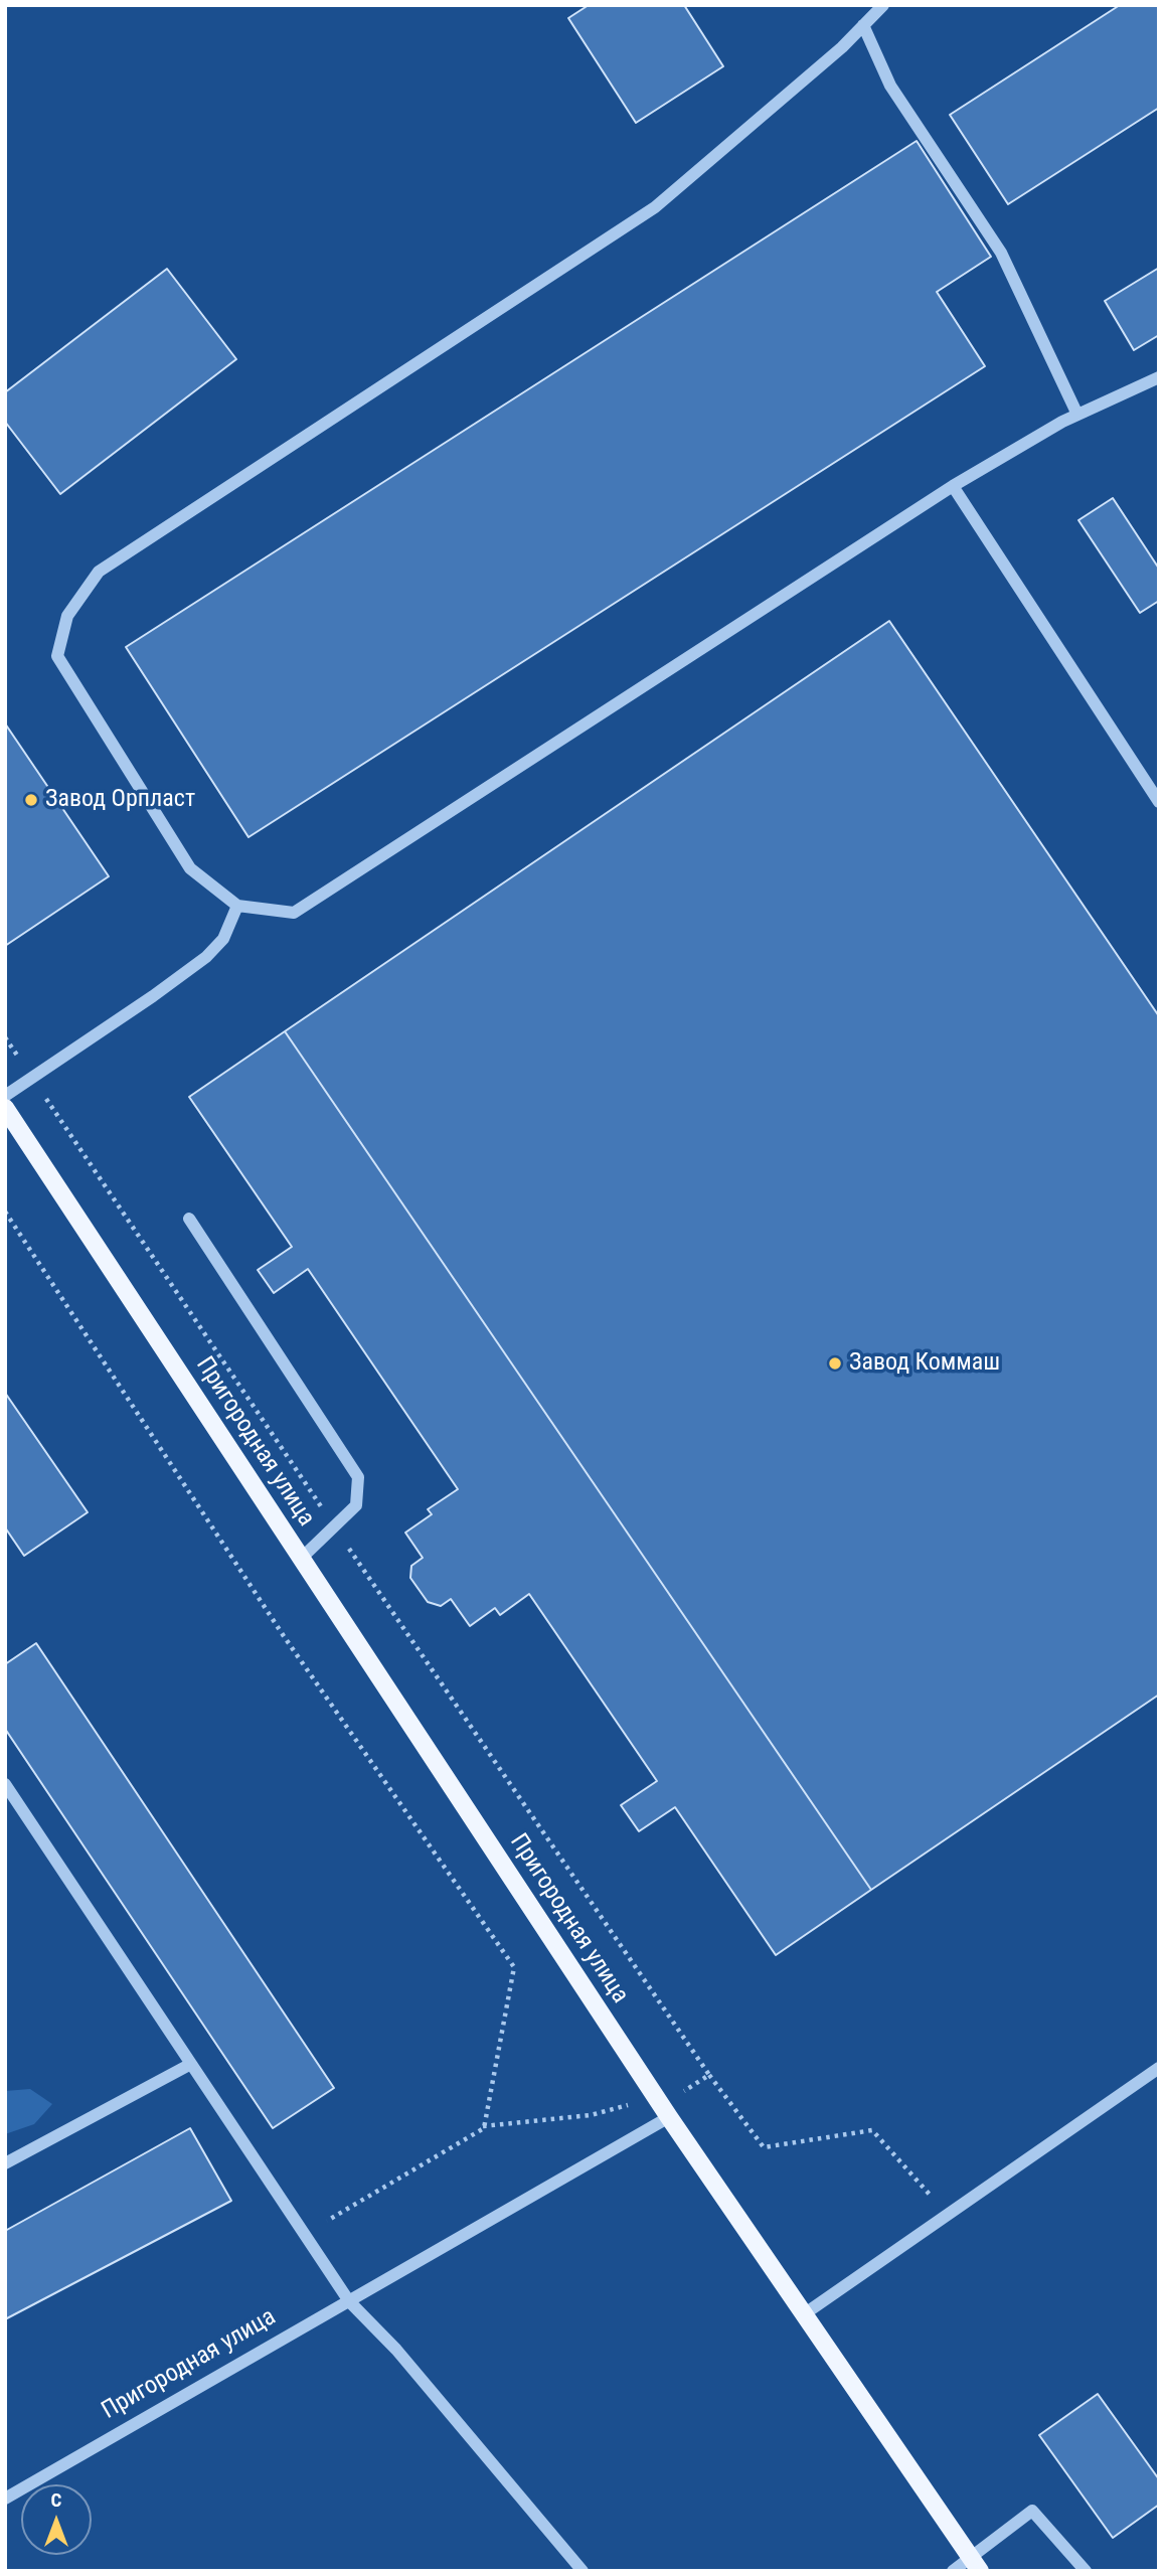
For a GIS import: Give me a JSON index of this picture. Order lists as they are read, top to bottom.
{
  "streets": {
    "main road": ["Пригородная улица"]
  },
  "places": ["Завод Орпласт", "Завод Коммаш"],
  "north": "top"
}
